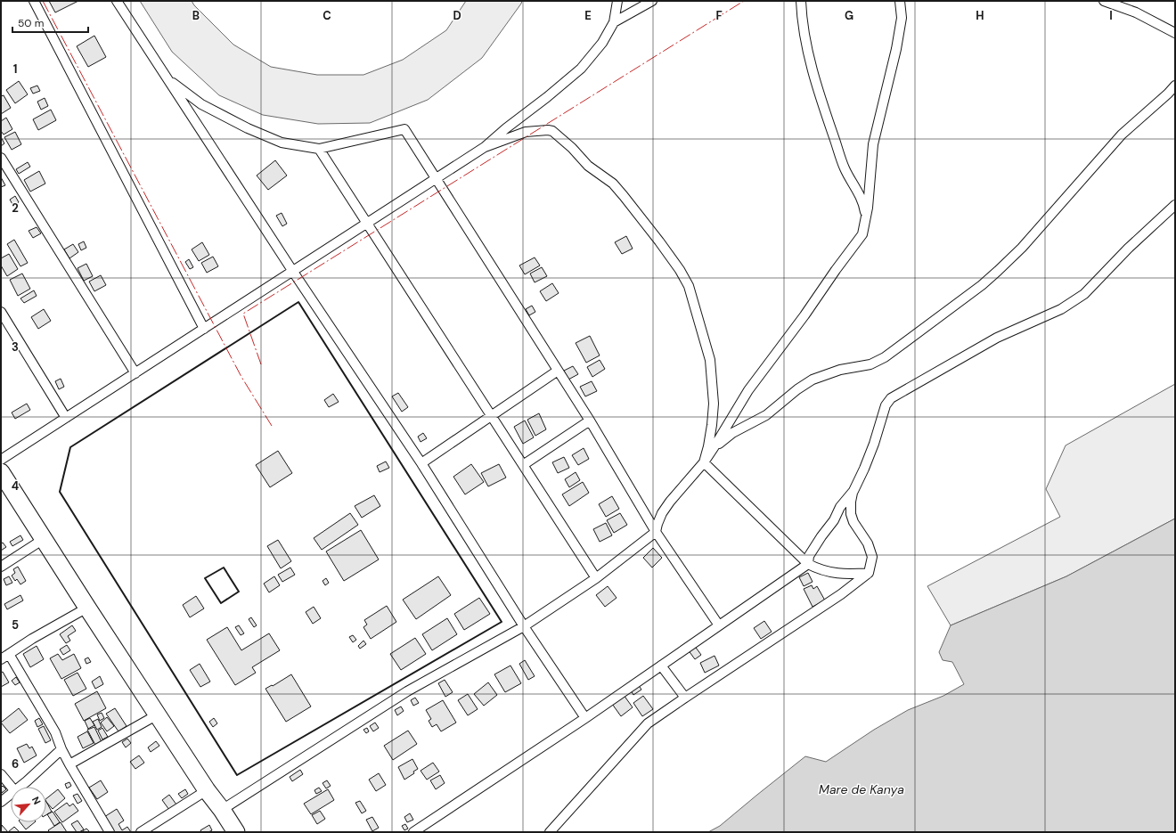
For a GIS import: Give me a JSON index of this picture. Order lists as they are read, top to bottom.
{
  "water": ["Mare de Kanya"],
  "scale_bar": "50 m",
  "north": "top right",
  "grid": {
    "columns": [
      "B",
      "C",
      "D",
      "E",
      "F",
      "G",
      "H",
      "I"
    ],
    "rows": [
      "1",
      "2",
      "3",
      "4",
      "5",
      "6"
    ]
  }
}
